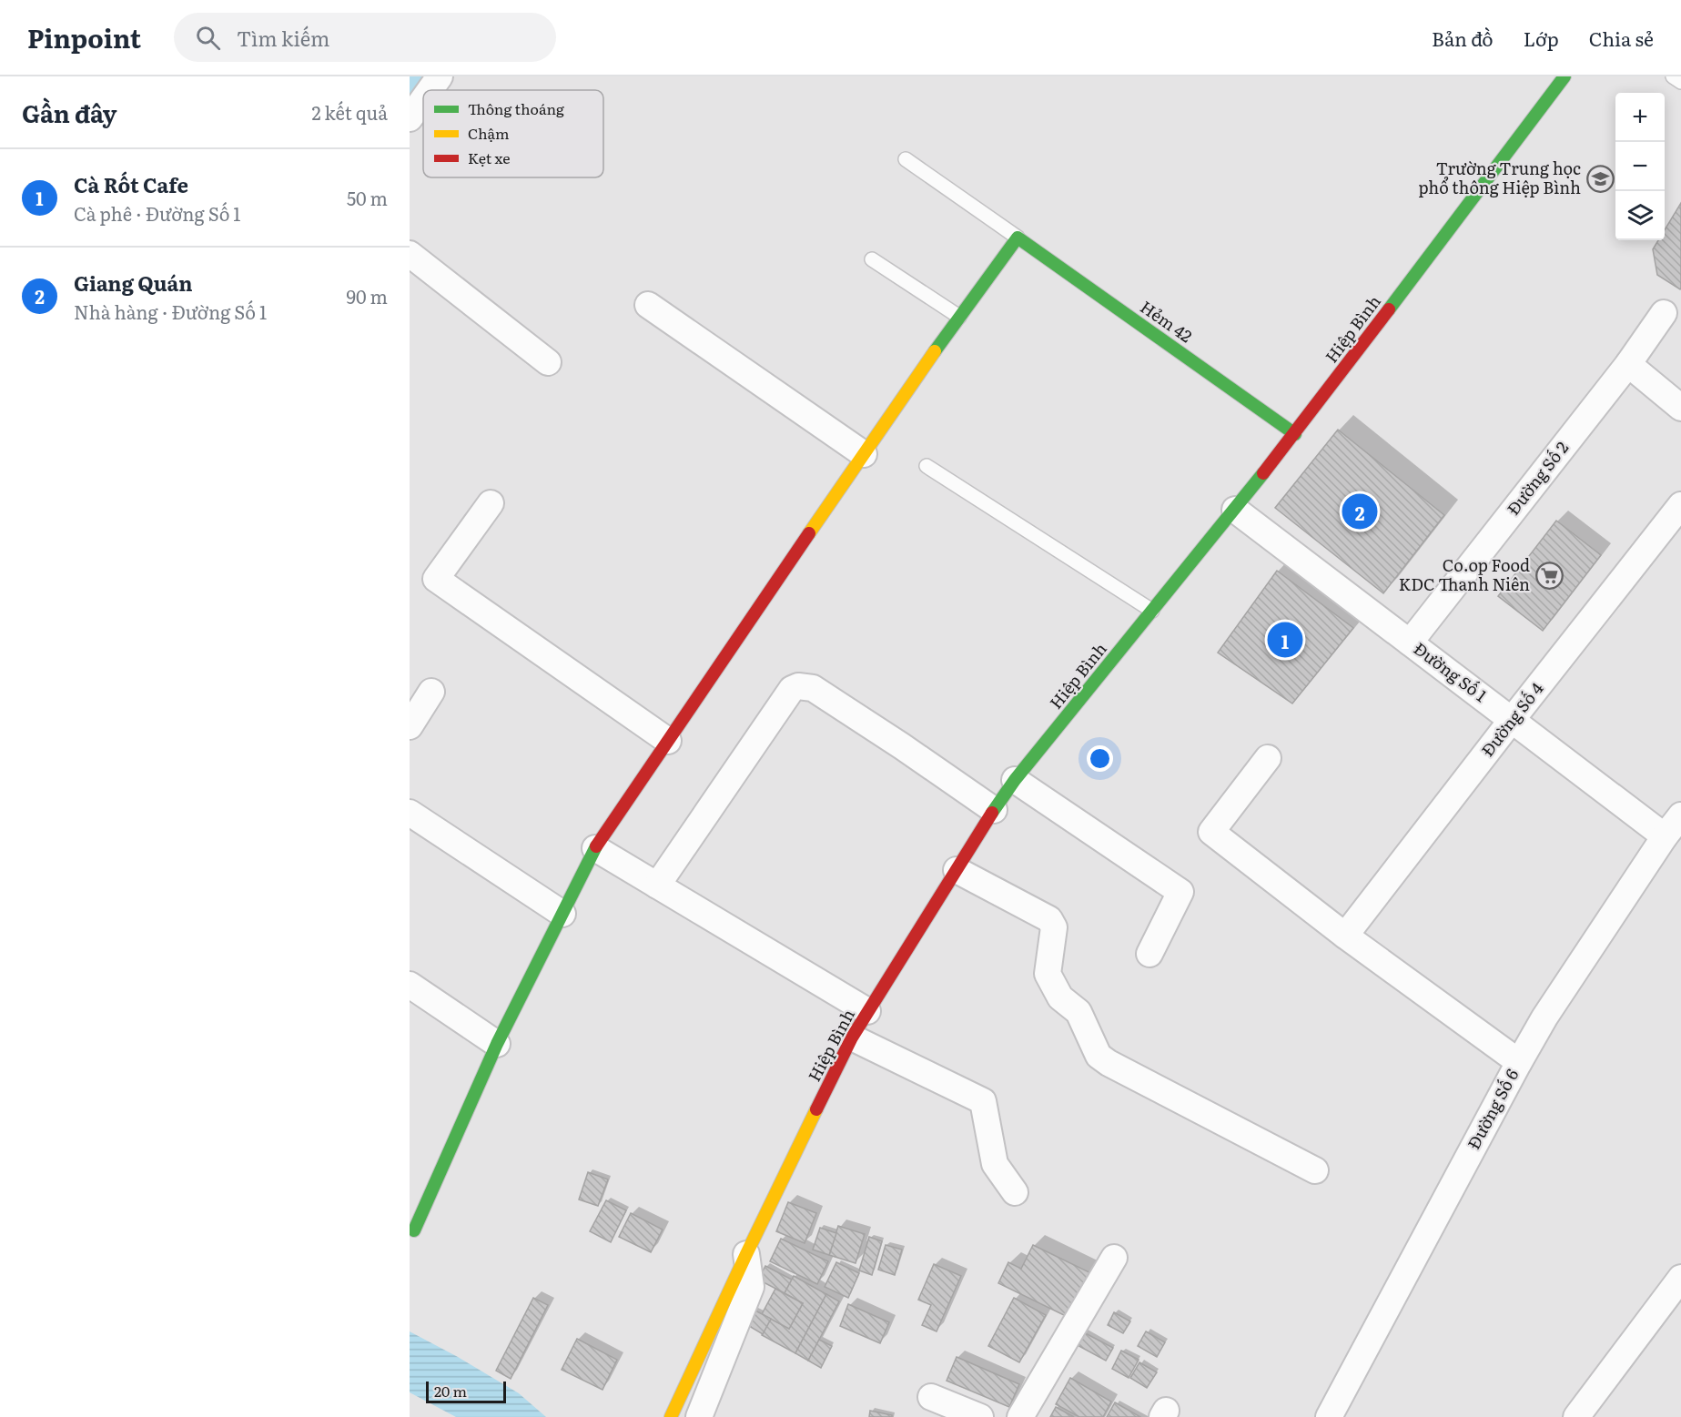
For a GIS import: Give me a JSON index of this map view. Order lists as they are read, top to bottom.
{
  "streets": {
    "main road": ["Hẻm 42", "Hiệp Bình"],
    "street": [
      "Đường Số 2",
      "Đường Số 1",
      "Đường Số 4",
      "Đường Số 6"
    ]
  },
  "crossings": [
    ["Hẻm 42", "Hiệp Bình"],
    ["Hiệp Bình", "Đường Số 1"],
    ["Đường Số 2", "Đường Số 1"],
    ["Đường Số 1", "Đường Số 4"],
    ["Đường Số 1", "Đường Số 6"]
  ],
  "places": {
    "school or university": ["Trường Trung học phổ thông Hiệp Bình"],
    "supermarket": ["Co.op Food KDC Thanh Niên"]
  },
  "legend": ["Thông thoáng", "Chậm", "Kẹt xe"],
  "scale_bar": "20 m",
  "page": {
    "header": "Pinpoint",
    "search": "Tìm kiếm",
    "nav": ["Bản đồ", "Lớp", "Chia sẻ"],
    "heading": ["Gần đây", "2 kết quả"],
    "map_buttons": ["+", "−"],
    "list": [
      {
        "mark": "1",
        "name": "Cà Rốt Cafe",
        "note": "Cà phê · Đường Số 1",
        "value": "50 m"
      },
      {
        "mark": "2",
        "name": "Giang Quán",
        "note": "Nhà hàng · Đường Số 1",
        "value": "90 m"
      }
    ],
    "pins": ["2", "1"],
    "scale": "20 m"
  }
}
